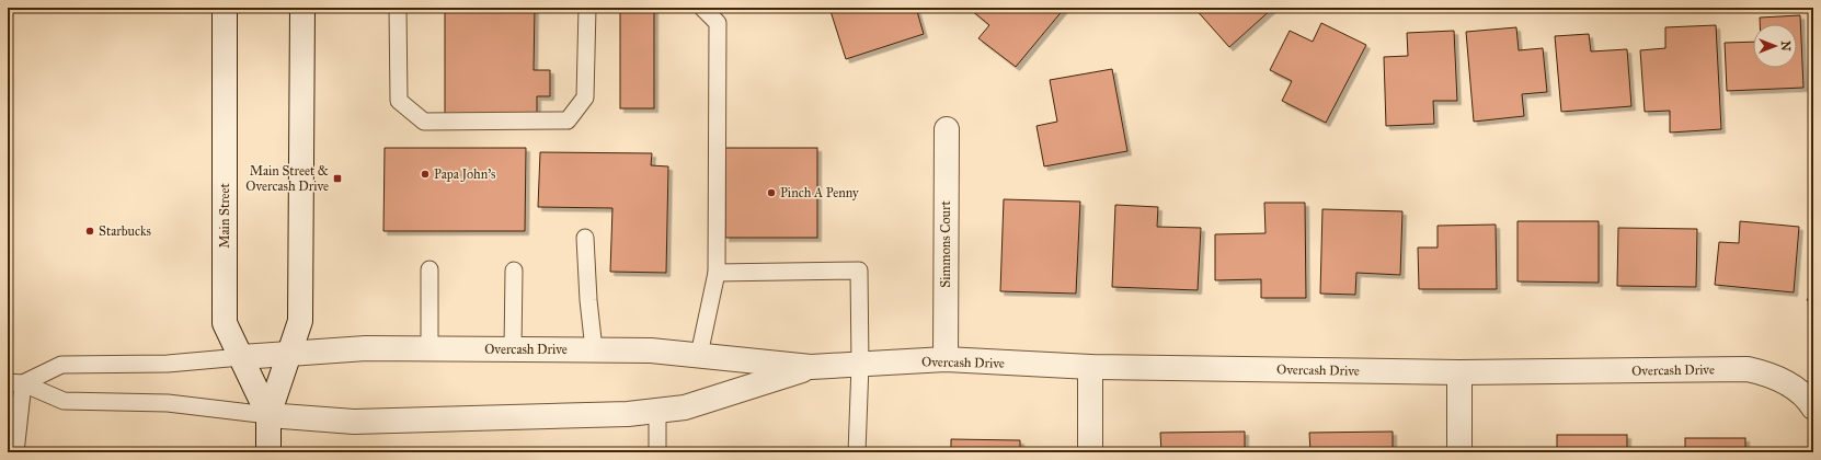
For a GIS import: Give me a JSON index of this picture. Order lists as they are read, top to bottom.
{
  "streets": {
    "street": ["Main Street", "Simmons Court", "Overcash Drive"]
  },
  "crossings": [
    ["Main Street", "Overcash Drive"],
    ["Simmons Court", "Overcash Drive"]
  ],
  "places": {
    "other": ["Papa John's", "Pinch A Penny", "Starbucks"],
    "transit": ["Main Street & Overcash Drive"]
  },
  "north": "right"
}
